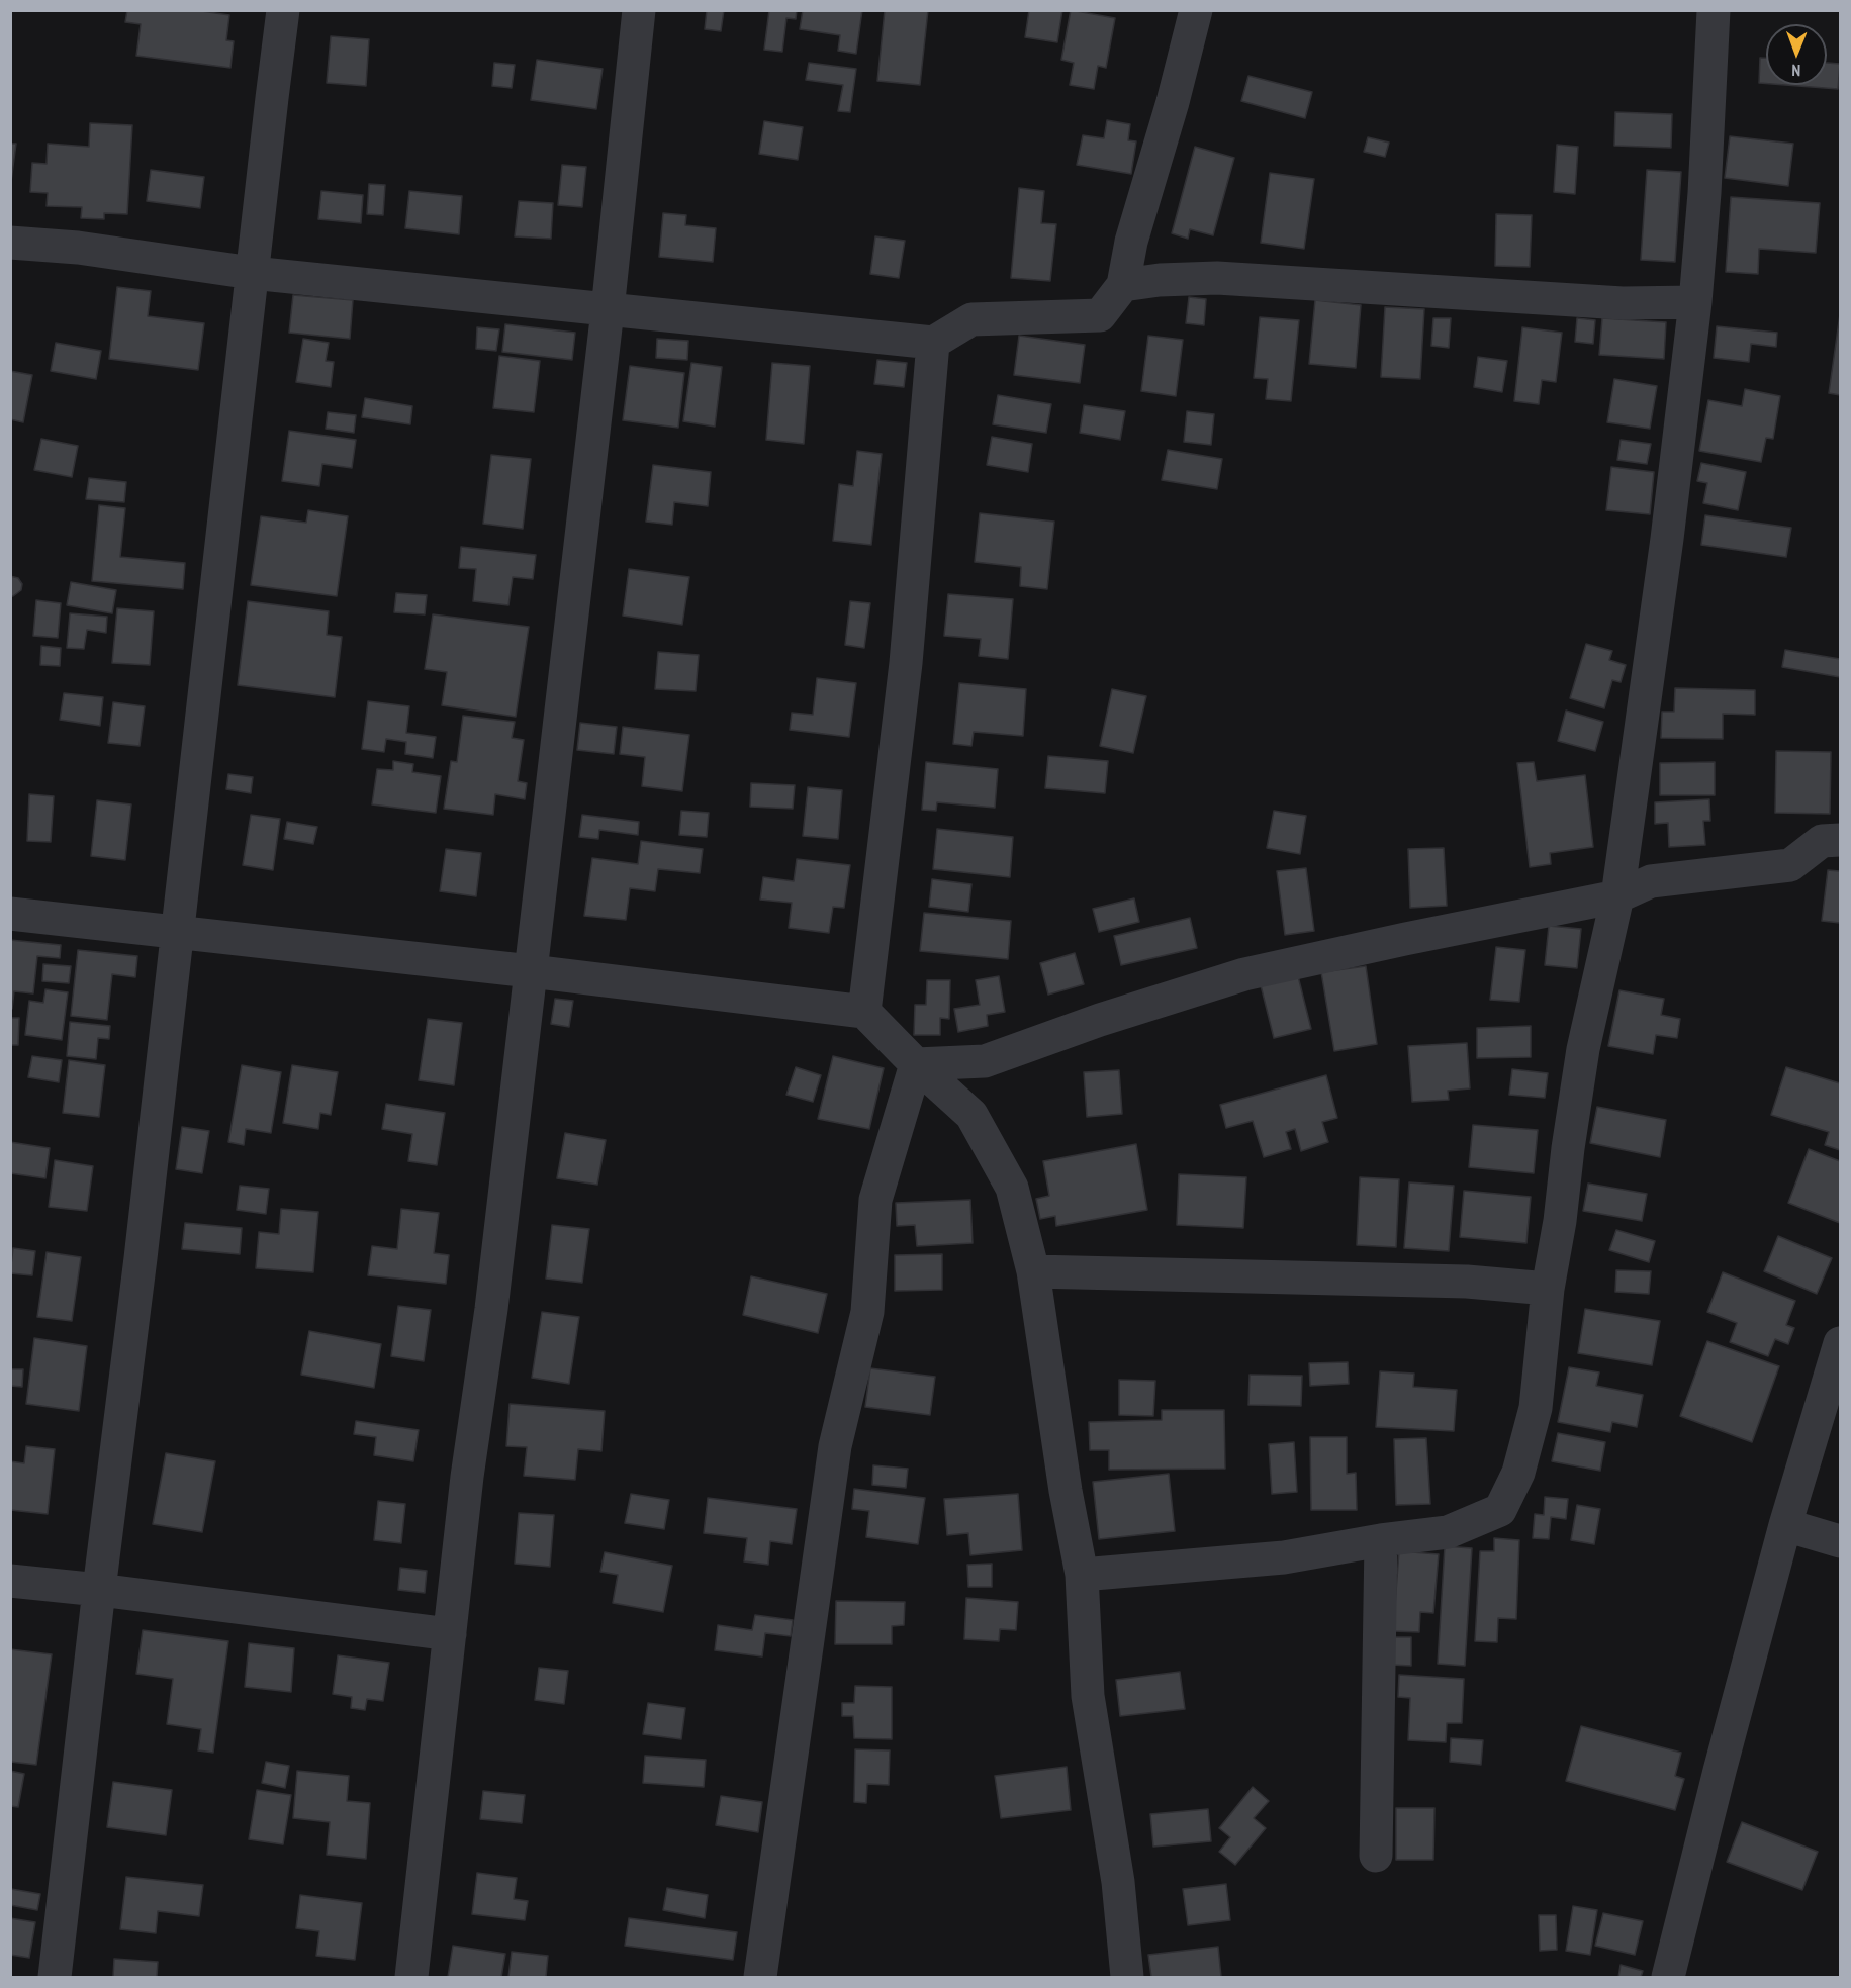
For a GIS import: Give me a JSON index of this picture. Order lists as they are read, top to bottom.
{
  "north": "bottom"
}
